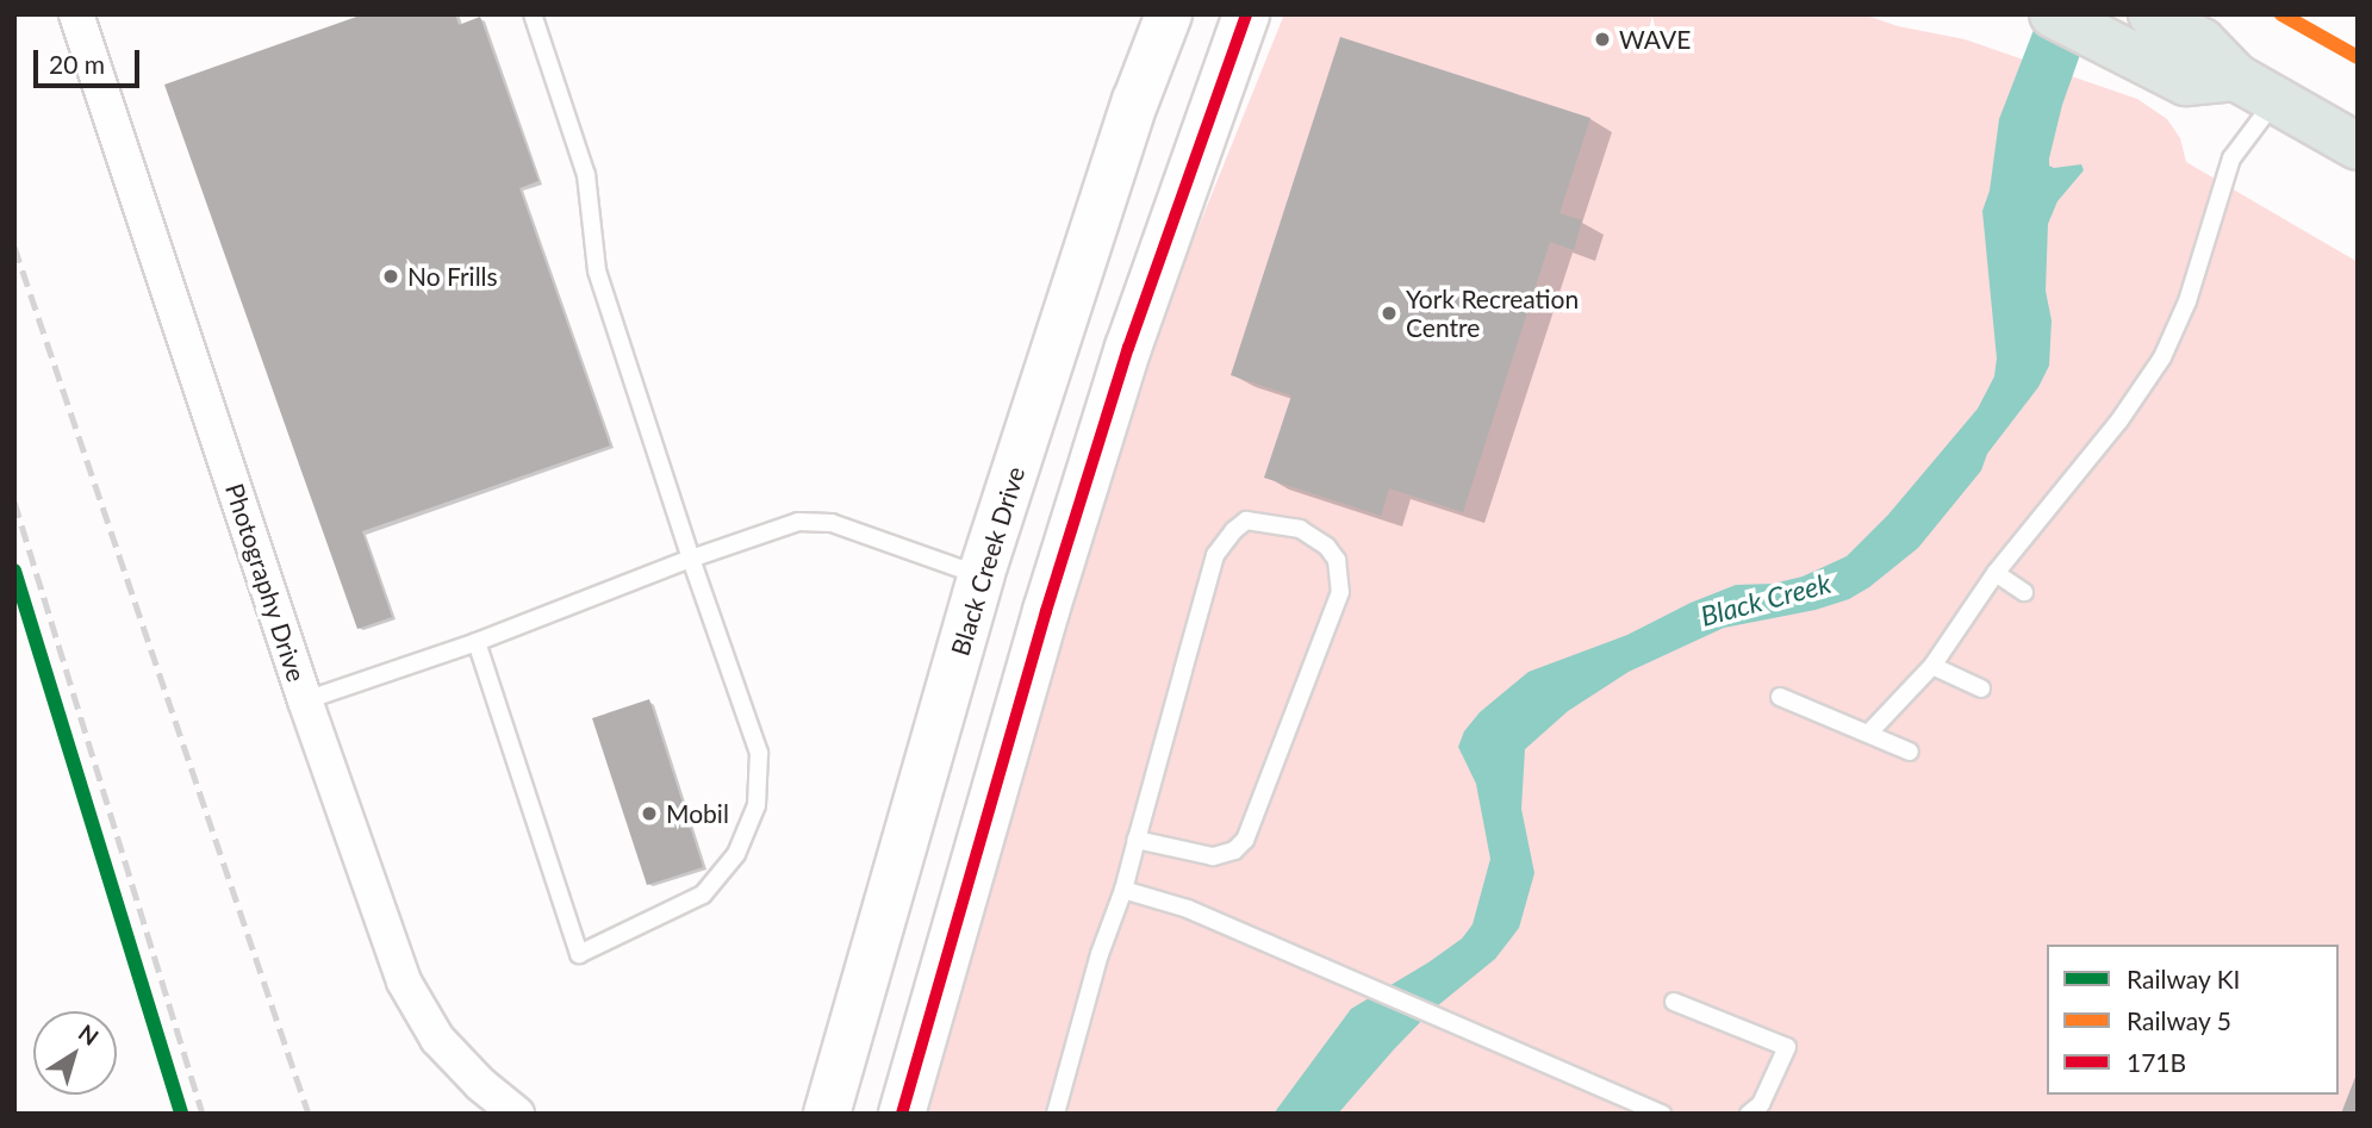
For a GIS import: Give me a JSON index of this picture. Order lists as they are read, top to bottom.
{
  "streets": {
    "main road": ["Black Creek Drive"],
    "street": ["Photography Drive"]
  },
  "water": ["Black Creek"],
  "places": [
    "WAVE",
    "No Frills",
    "York Recreation Centre",
    "Mobil"
  ],
  "lines": ["rail line 5", "transit line 171B", "rail line KI"],
  "legend": ["Railway KI", "Railway 5", "171B"],
  "scale_bar": "20 m",
  "north": "top right"
}
